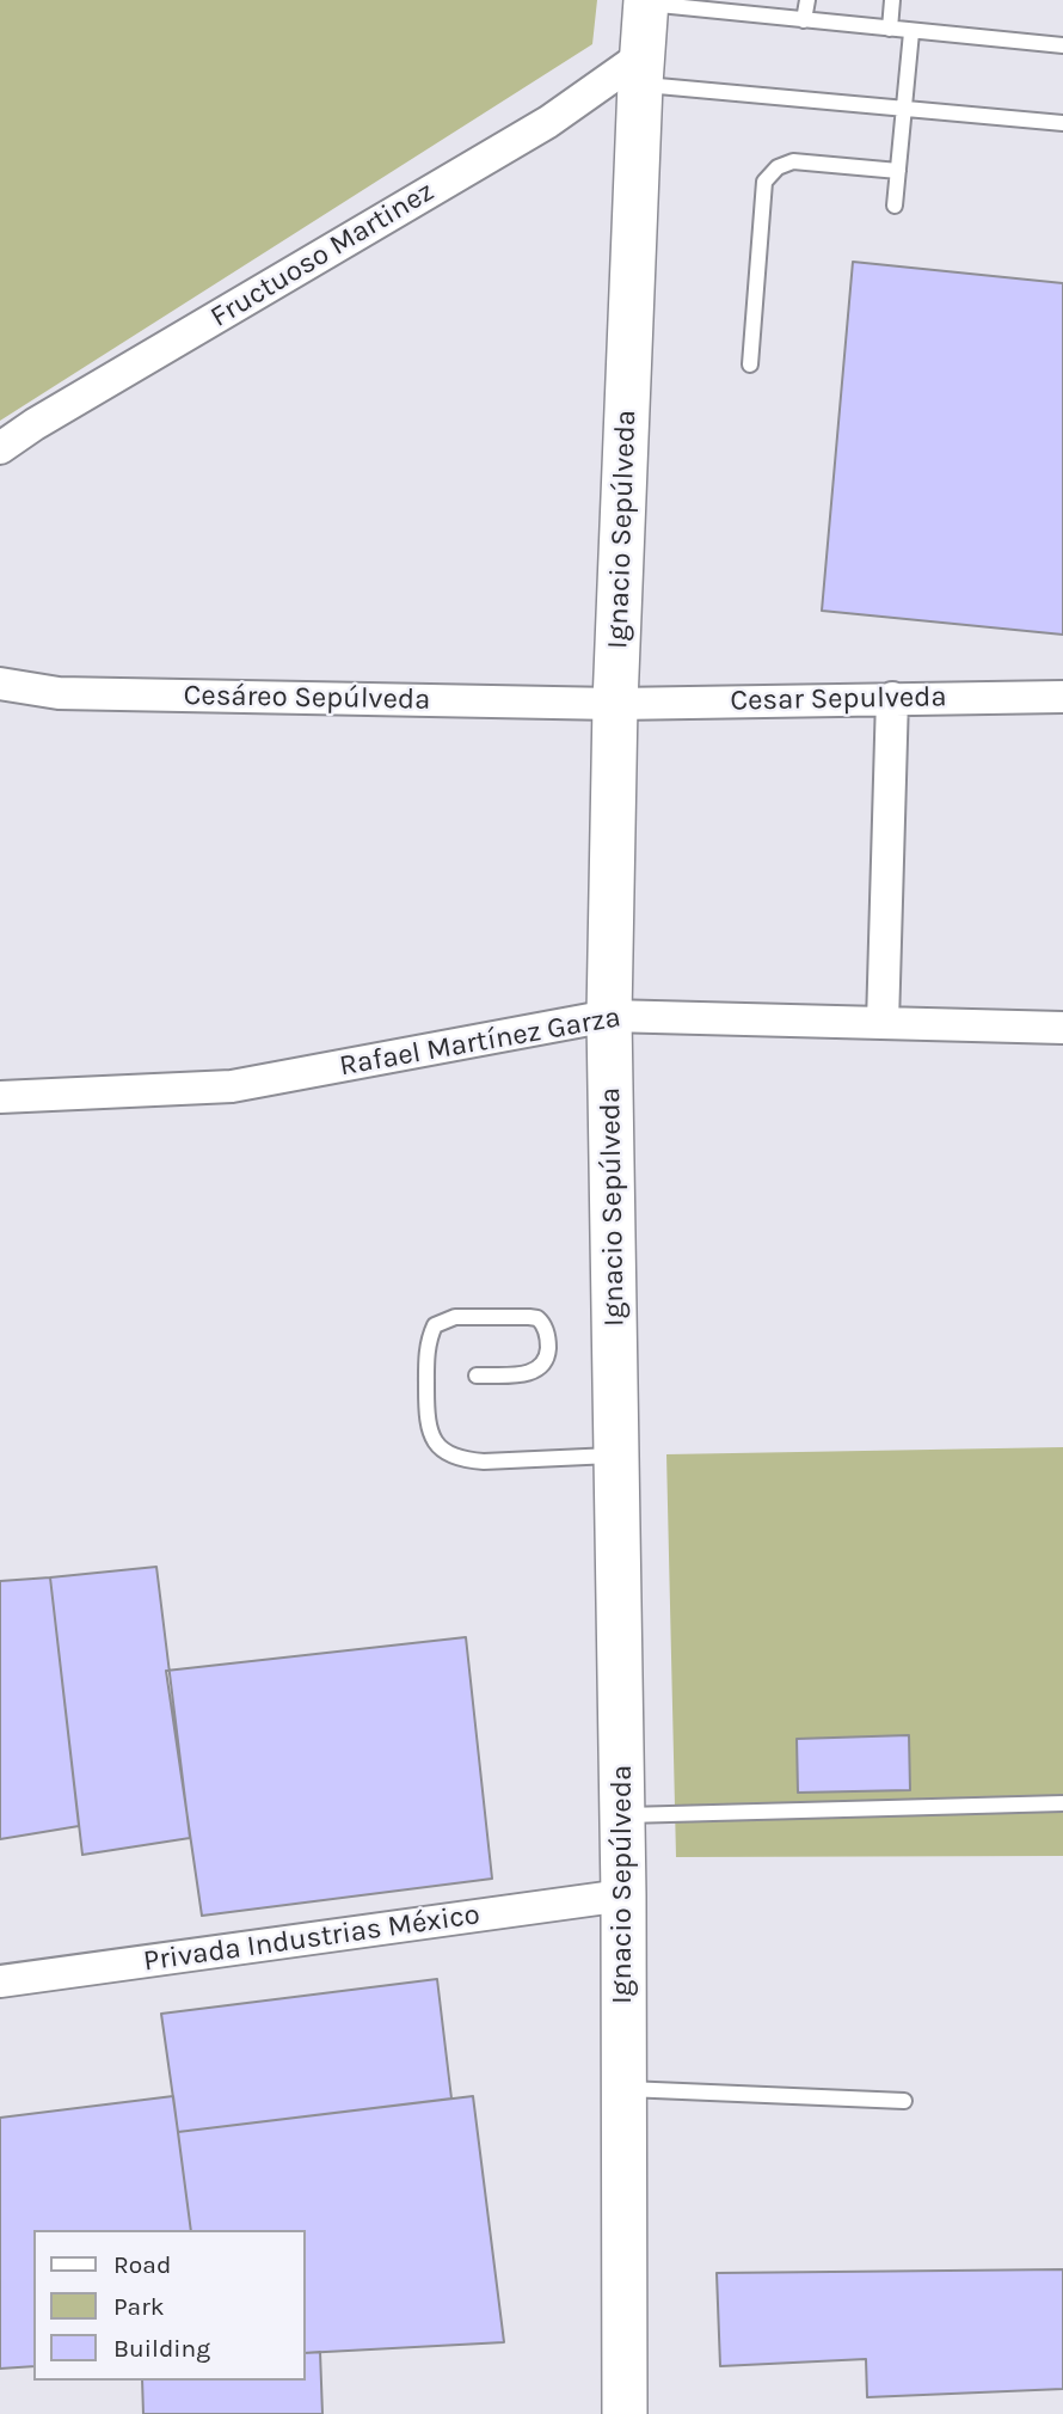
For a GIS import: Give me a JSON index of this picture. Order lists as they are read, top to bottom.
{
  "streets": {
    "main road": ["Ignacio Sepúlveda"],
    "street": [
      "Fructuoso Martinez",
      "Cesáreo Sepúlveda",
      "Cesar Sepulveda",
      "Rafael Martínez Garza",
      "Privada Industrias México"
    ]
  },
  "crossings": [
    ["Fructuoso Martinez", "Ignacio Sepúlveda"],
    ["Ignacio Sepúlveda", "Cesáreo Sepúlveda"],
    ["Ignacio Sepúlveda", "Cesar Sepulveda"],
    ["Ignacio Sepúlveda", "Rafael Martínez Garza"],
    ["Ignacio Sepúlveda", "Privada Industrias México"],
    ["Cesáreo Sepúlveda", "Cesar Sepulveda"]
  ],
  "legend": ["Road", "Park", "Building"]
}
